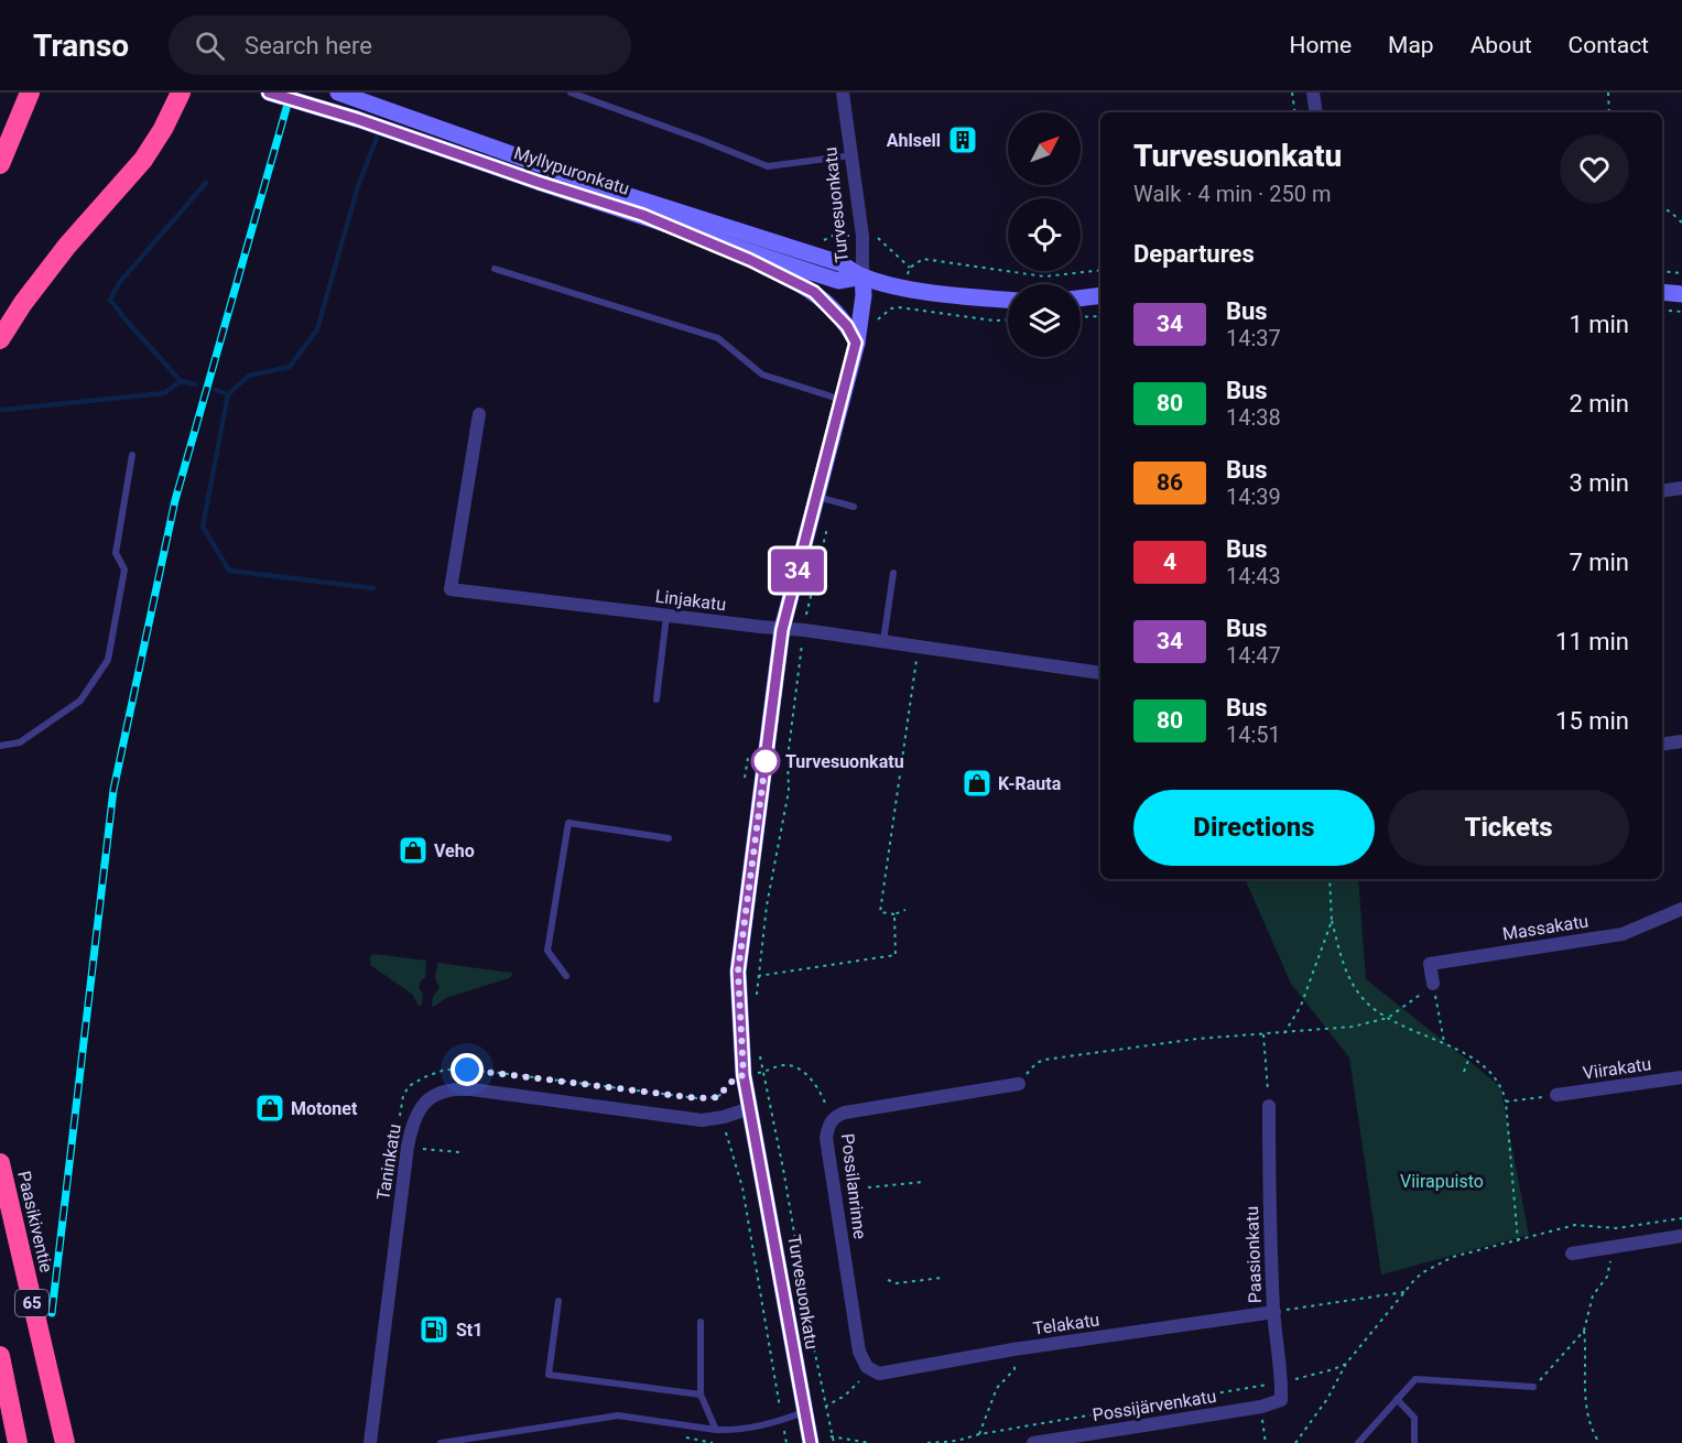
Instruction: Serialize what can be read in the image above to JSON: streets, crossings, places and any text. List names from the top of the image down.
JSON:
{
  "streets": {
    "highway": ["Paasikiventie", "65"],
    "main road": ["Myllypuronkatu", "Turvesuonkatu"],
    "street": [
      "Linjakatu",
      "Massakatu",
      "Viirakatu",
      "Taninkatu",
      "Possilanrinne",
      "Paasionkatu",
      "Telakatu",
      "Possijärvenkatu"
    ]
  },
  "crossings": [
    ["Myllypuronkatu", "Turvesuonkatu"],
    ["Turvesuonkatu", "Linjakatu"],
    ["Turvesuonkatu", "Taninkatu"],
    ["Possilanrinne", "Telakatu"],
    ["Paasionkatu", "Telakatu"],
    ["Paasionkatu", "Possijärvenkatu"]
  ],
  "parks": ["Viirapuisto"],
  "places": {
    "building": ["Ahlsell"],
    "other": ["Turvesuonkatu"],
    "shop": ["K-Rauta", "Veho", "Motonet"],
    "fuel station": ["St1"]
  },
  "lines": ["bus line 34"],
  "north": "top right",
  "page": {
    "header": "Transo",
    "search": "Search here",
    "nav": [
      "Home",
      "Map",
      "About",
      "Contact"
    ],
    "on_map": "34",
    "heading": [
      ["Turvesuonkatu", "Walk · 4 min · 250 m"],
      "Departures"
    ],
    "list": [
      {
        "mark": "34",
        "name": "Bus",
        "note": "14:37",
        "value": "1 min"
      },
      {
        "mark": "80",
        "name": "Bus",
        "note": "14:38",
        "value": "2 min"
      },
      {
        "mark": "86",
        "name": "Bus",
        "note": "14:39",
        "value": "3 min"
      },
      {
        "mark": "4",
        "name": "Bus",
        "note": "14:43",
        "value": "7 min"
      },
      {
        "mark": "34",
        "name": "Bus",
        "note": "14:47",
        "value": "11 min"
      },
      {
        "mark": "80",
        "name": "Bus",
        "note": "14:51",
        "value": "15 min"
      }
    ],
    "buttons": ["Directions", "Tickets"]
  }
}
